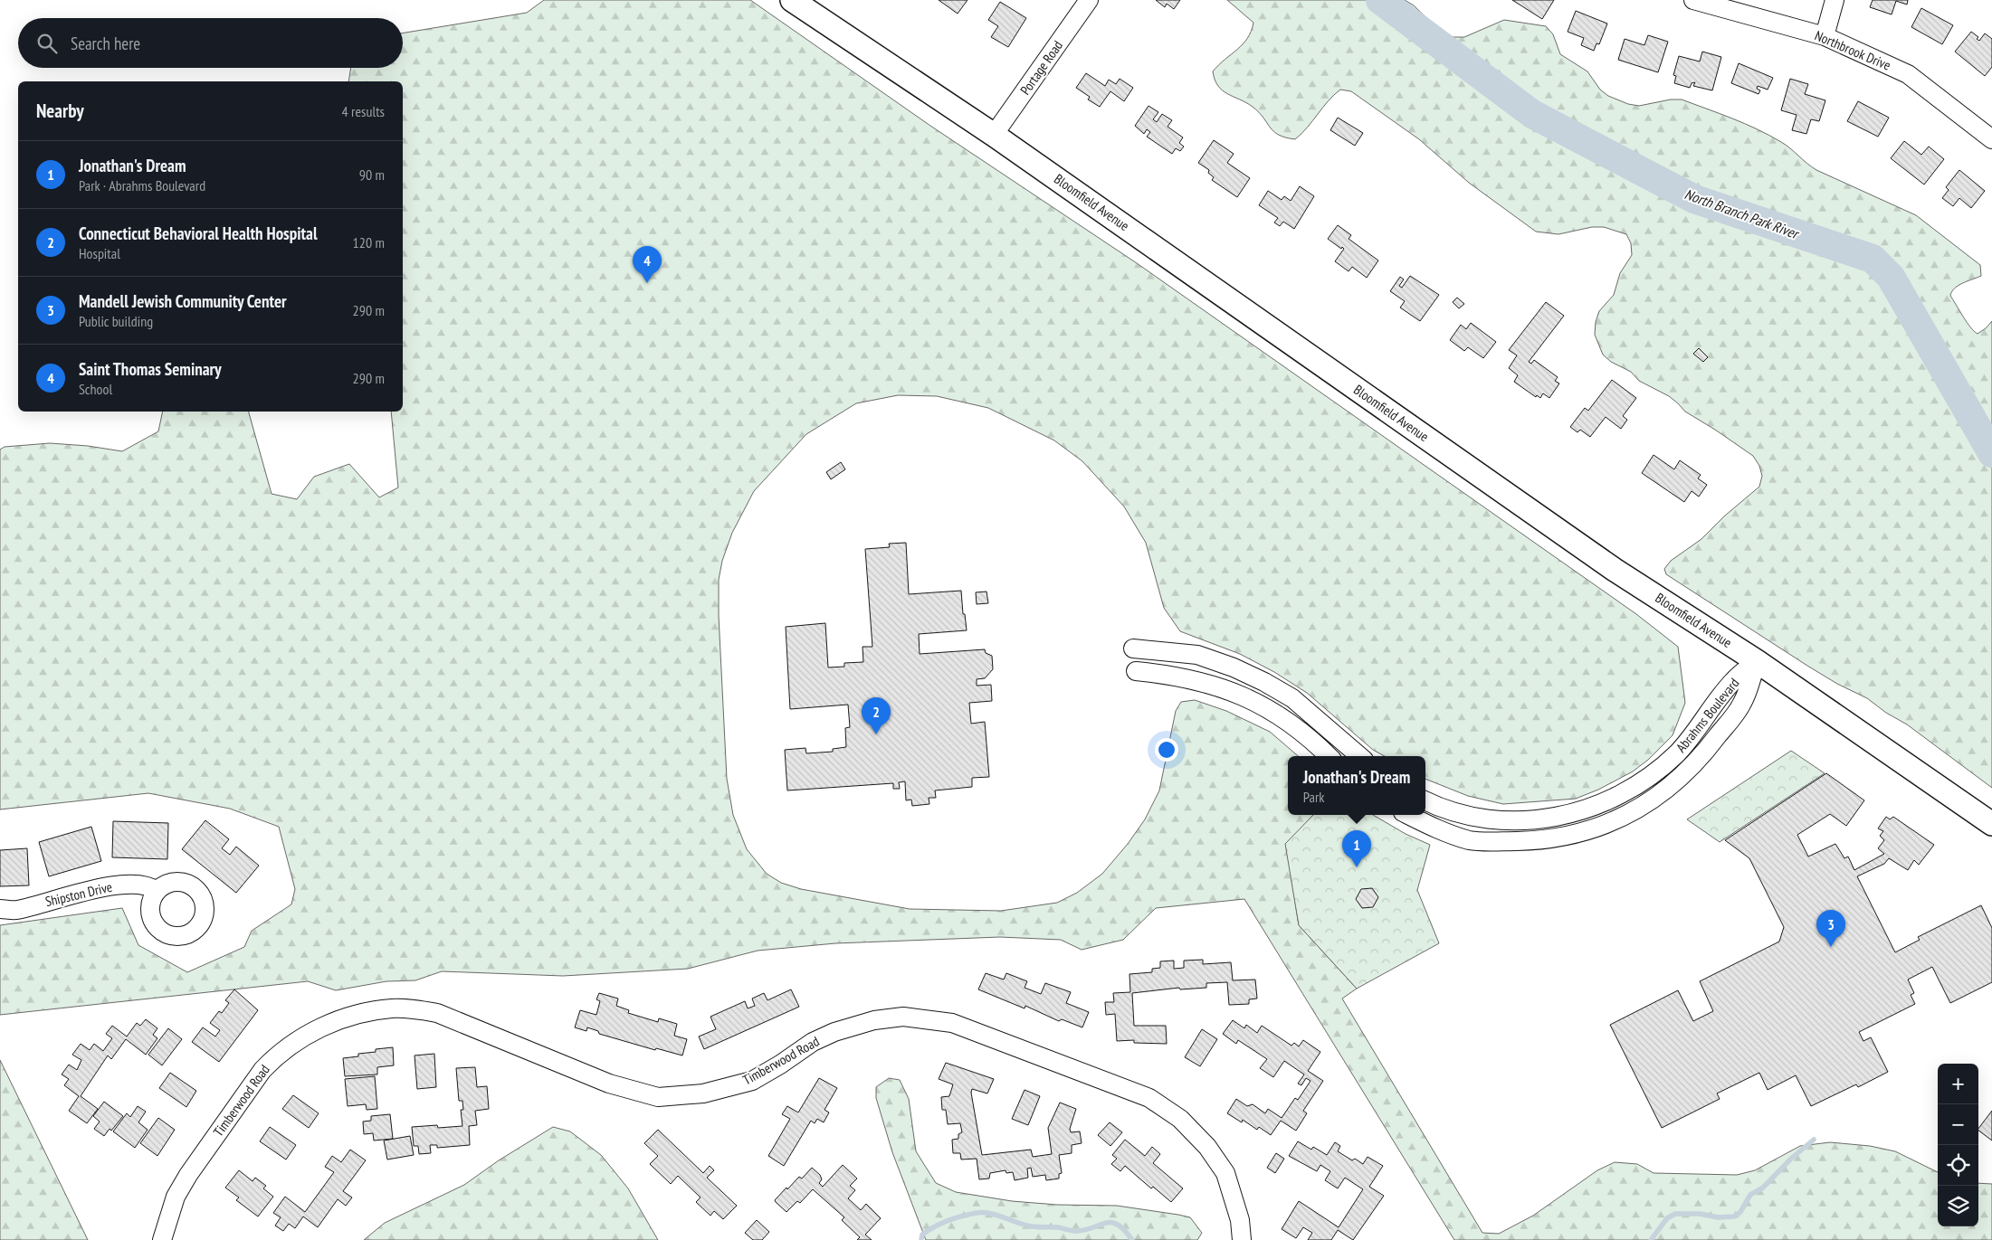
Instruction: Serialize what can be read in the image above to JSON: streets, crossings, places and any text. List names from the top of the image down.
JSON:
{
  "streets": {
    "main road": ["Bloomfield Avenue"],
    "street": [
      "Northbrook Drive",
      "Portage Road",
      "Abrahms Boulevard",
      "Shipston Drive",
      "Timberwood Road"
    ]
  },
  "crossings": [
    ["Portage Road", "Bloomfield Avenue"],
    ["Bloomfield Avenue", "Abrahms Boulevard"]
  ],
  "water": ["North Branch Park River"],
  "page": {
    "search": "Search here",
    "heading": ["Nearby", "4 results"],
    "list": [
      {
        "mark": "1",
        "name": "Jonathan's Dream",
        "note": "Park · Abrahms Boulevard",
        "value": "90 m"
      },
      {
        "mark": "2",
        "name": "Connecticut Behavioral Health Hospital",
        "note": "Hospital",
        "value": "120 m"
      },
      {
        "mark": "3",
        "name": "Mandell Jewish Community Center",
        "note": "Public building",
        "value": "290 m"
      },
      {
        "mark": "4",
        "name": "Saint Thomas Seminary",
        "note": "School",
        "value": "290 m"
      }
    ],
    "pins": [
      "4",
      "2",
      "1",
      "3"
    ],
    "popup": ["Jonathan's Dream", "Park"],
    "map_buttons": ["+", "−"]
  }
}
